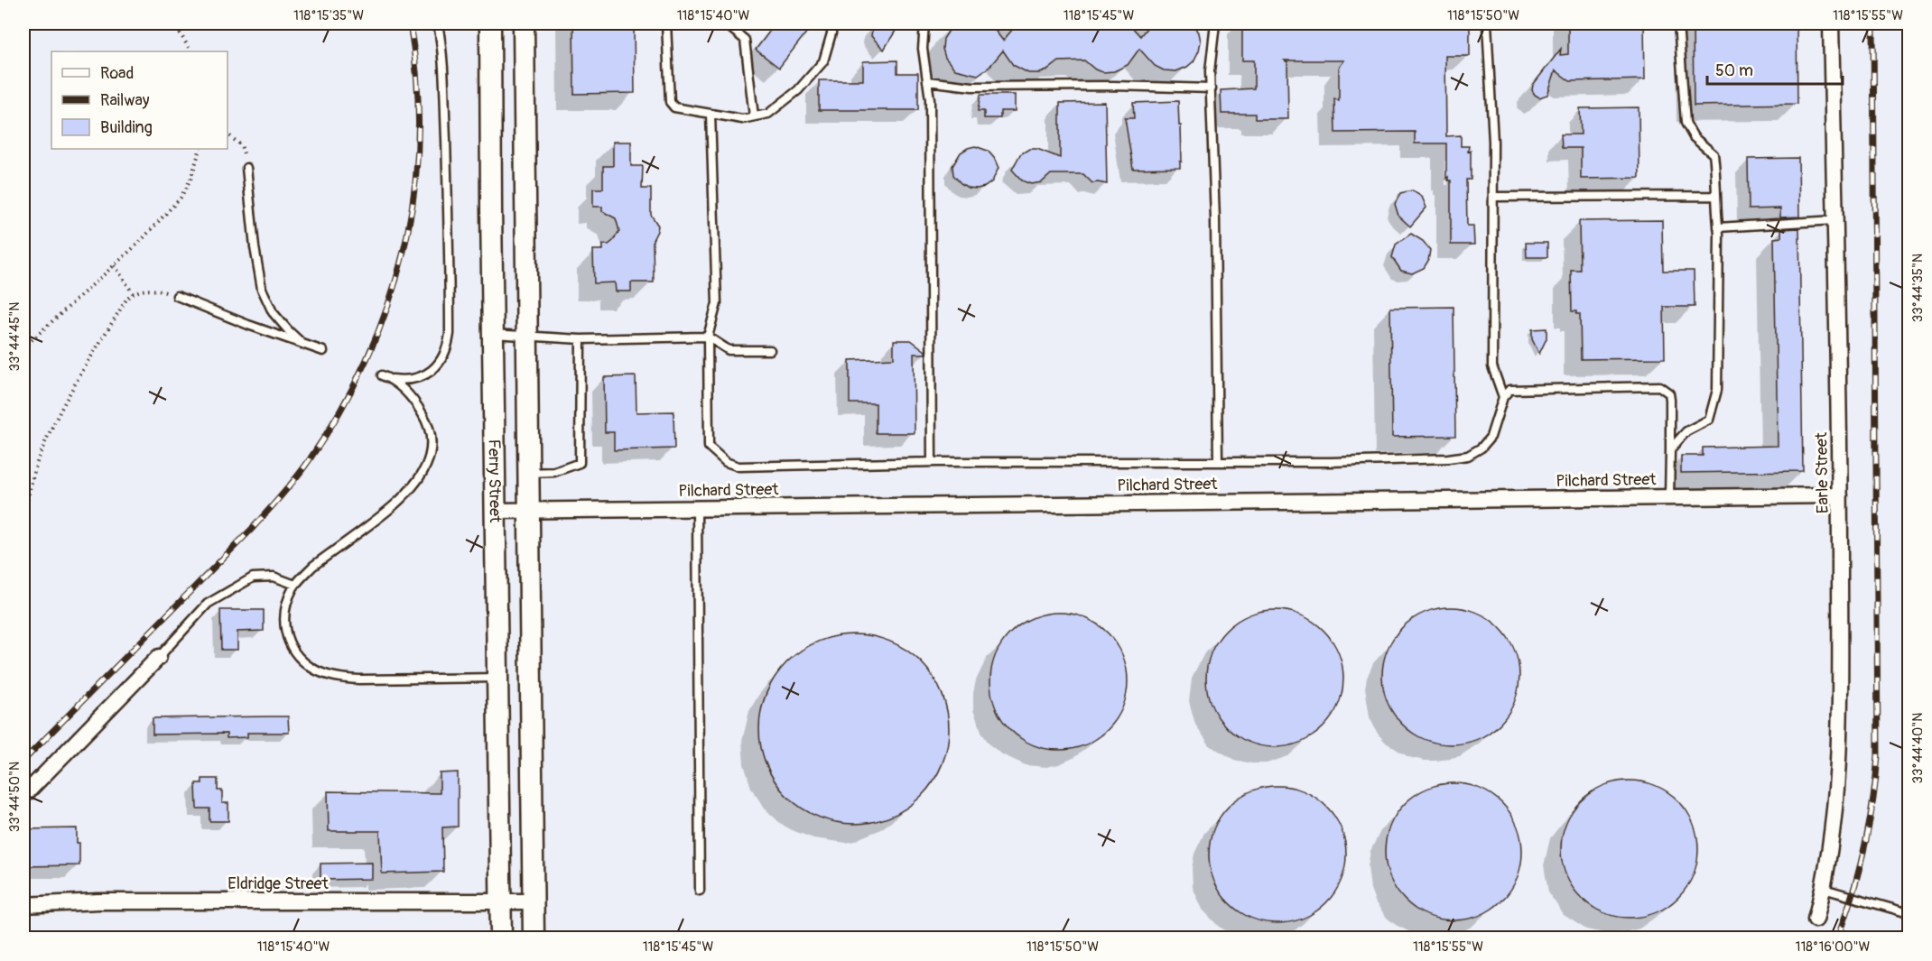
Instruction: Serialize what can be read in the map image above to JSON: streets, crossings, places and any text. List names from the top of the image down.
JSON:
{
  "streets": {
    "main road": ["Ferry Street"],
    "street": ["Earle Street", "Pilchard Street", "Eldridge Street"]
  },
  "crossings": [
    ["Earle Street", "Pilchard Street"],
    ["Pilchard Street", "Ferry Street"],
    ["Ferry Street", "Eldridge Street"]
  ],
  "legend": ["Road", "Railway", "Building"],
  "scale_bar": "50 m",
  "coordinates": [
    "118°15'35\"W",
    "118°15'40\"W",
    "118°15'45\"W",
    "118°15'50\"W",
    "118°15'55\"W",
    "33°44'35\"N",
    "33°44'45\"N",
    "33°44'40\"N",
    "33°44'50\"N",
    "118°16'00\"W"
  ]
}
